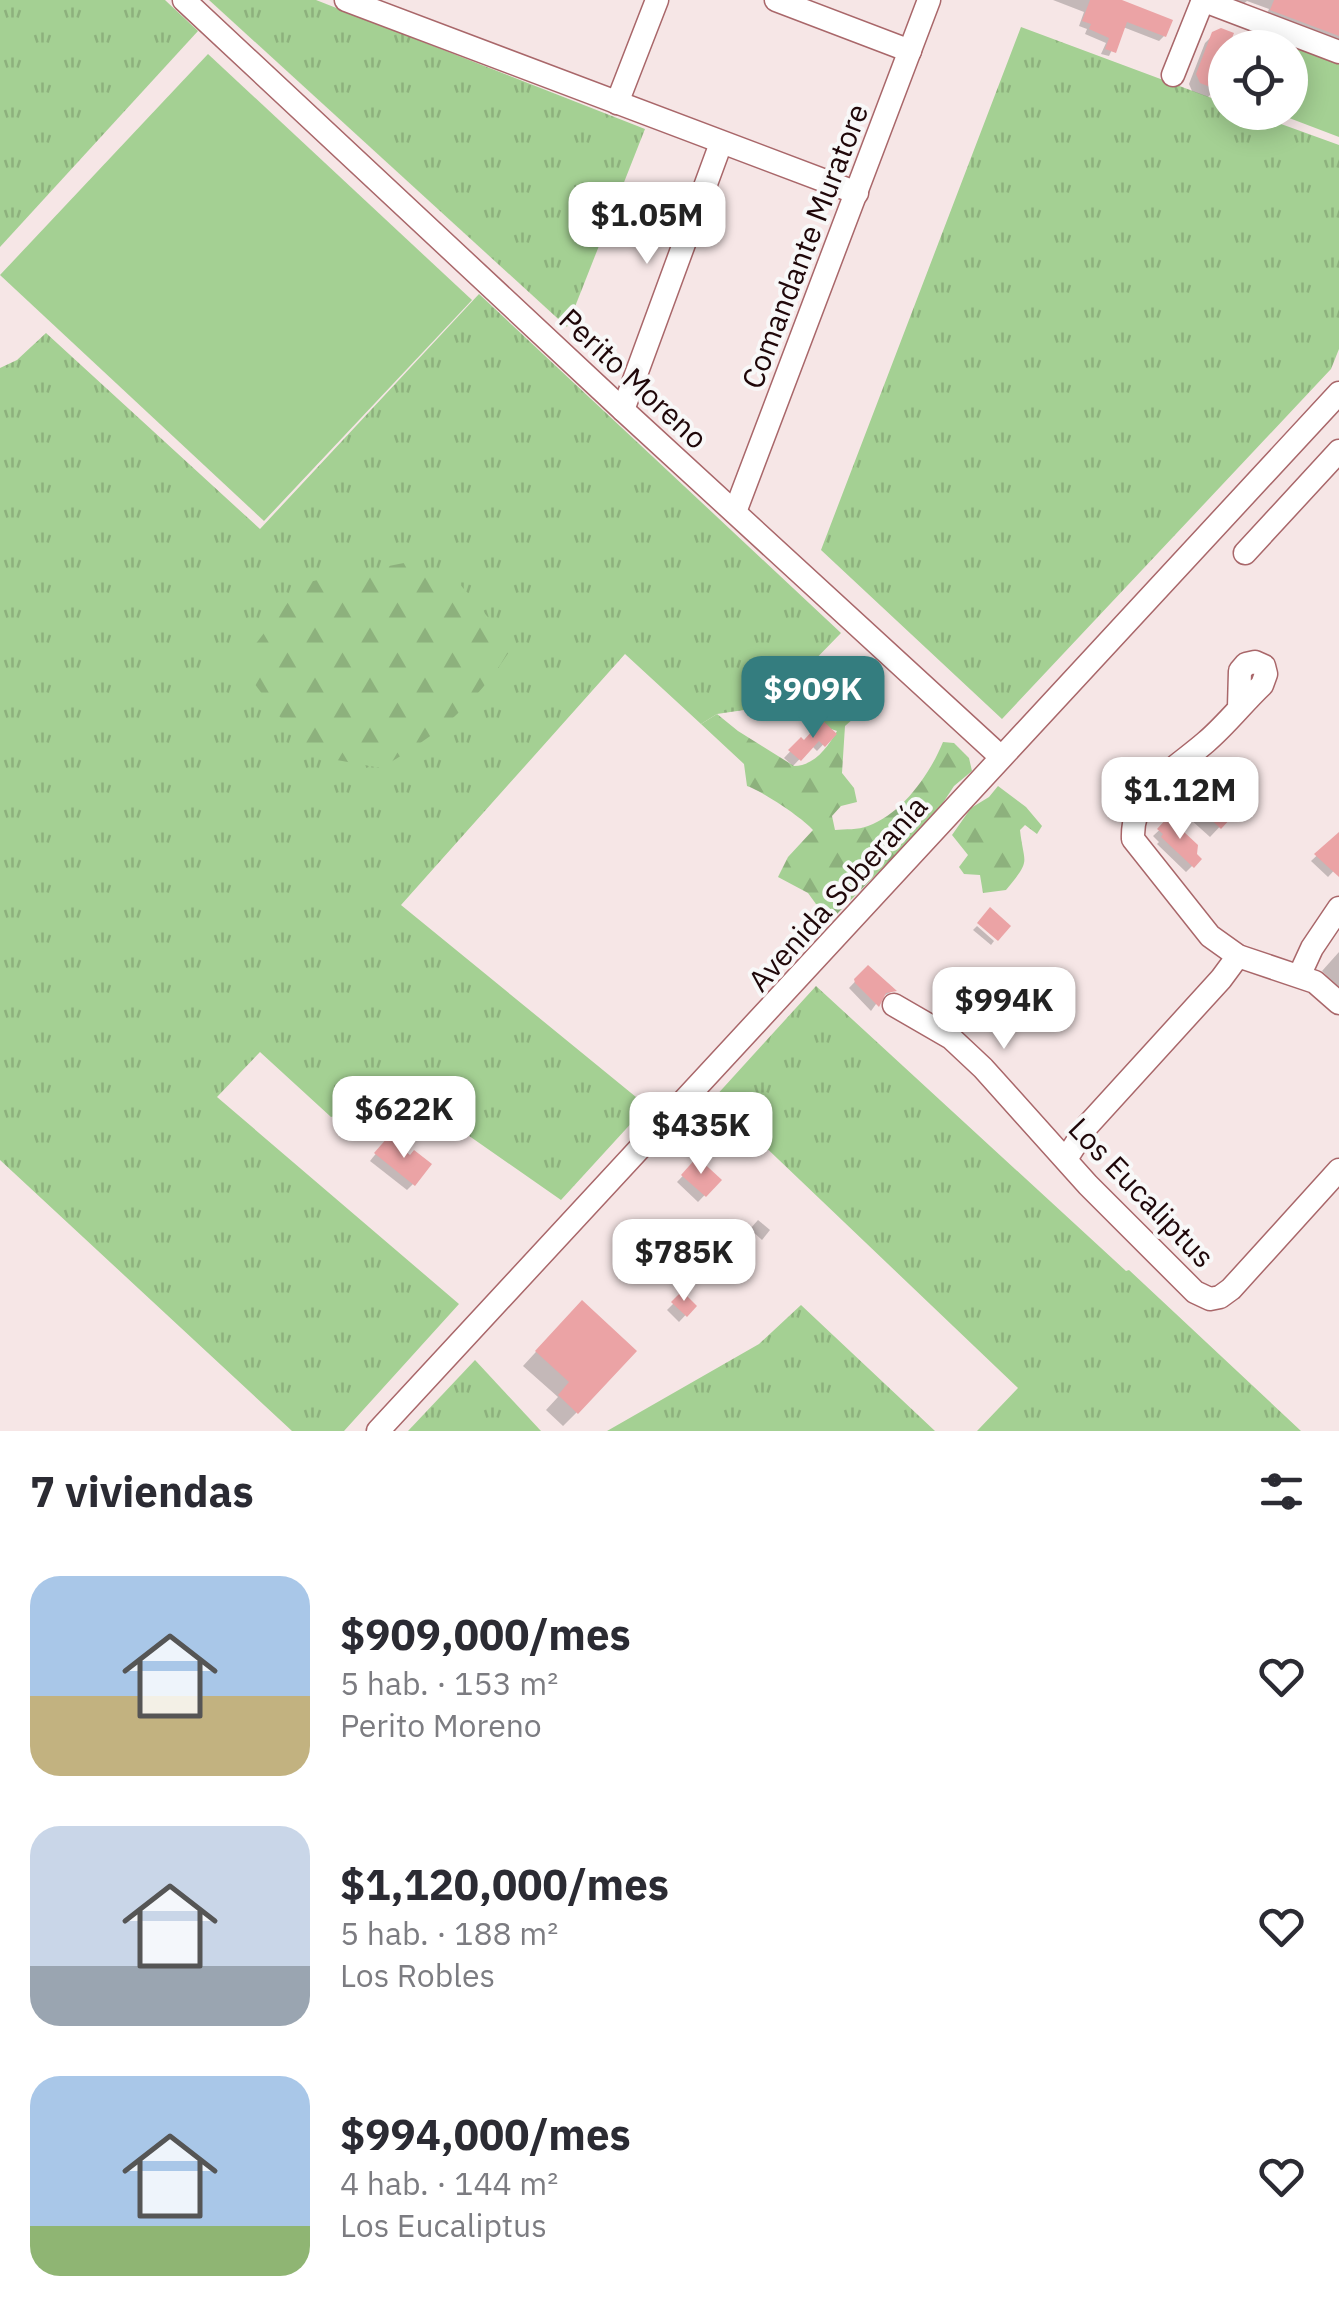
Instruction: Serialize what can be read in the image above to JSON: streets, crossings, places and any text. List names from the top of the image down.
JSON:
{
  "streets": {
    "street": [
      "Comandante Muratore",
      "Perito Moreno",
      "Avenida Soberanía",
      "Los Eucaliptus"
    ]
  },
  "crossings": [
    ["Comandante Muratore", "Perito Moreno"],
    ["Perito Moreno", "Avenida Soberanía"]
  ],
  "page": {
    "price": [
      "$1.05M",
      "$909K",
      "$1.12M",
      "$994K",
      "$622K",
      "$435K",
      "$785K"
    ],
    "heading": "7 viviendas",
    "list": [
      {
        "name": "$909,000/mes",
        "note": "5 hab. · 153 m² · Perito Moreno"
      },
      {
        "name": "$1,120,000/mes",
        "note": "5 hab. · 188 m² · Los Robles"
      },
      {
        "name": "$994,000/mes",
        "note": "4 hab. · 144 m² · Los Eucaliptus"
      }
    ]
  }
}
